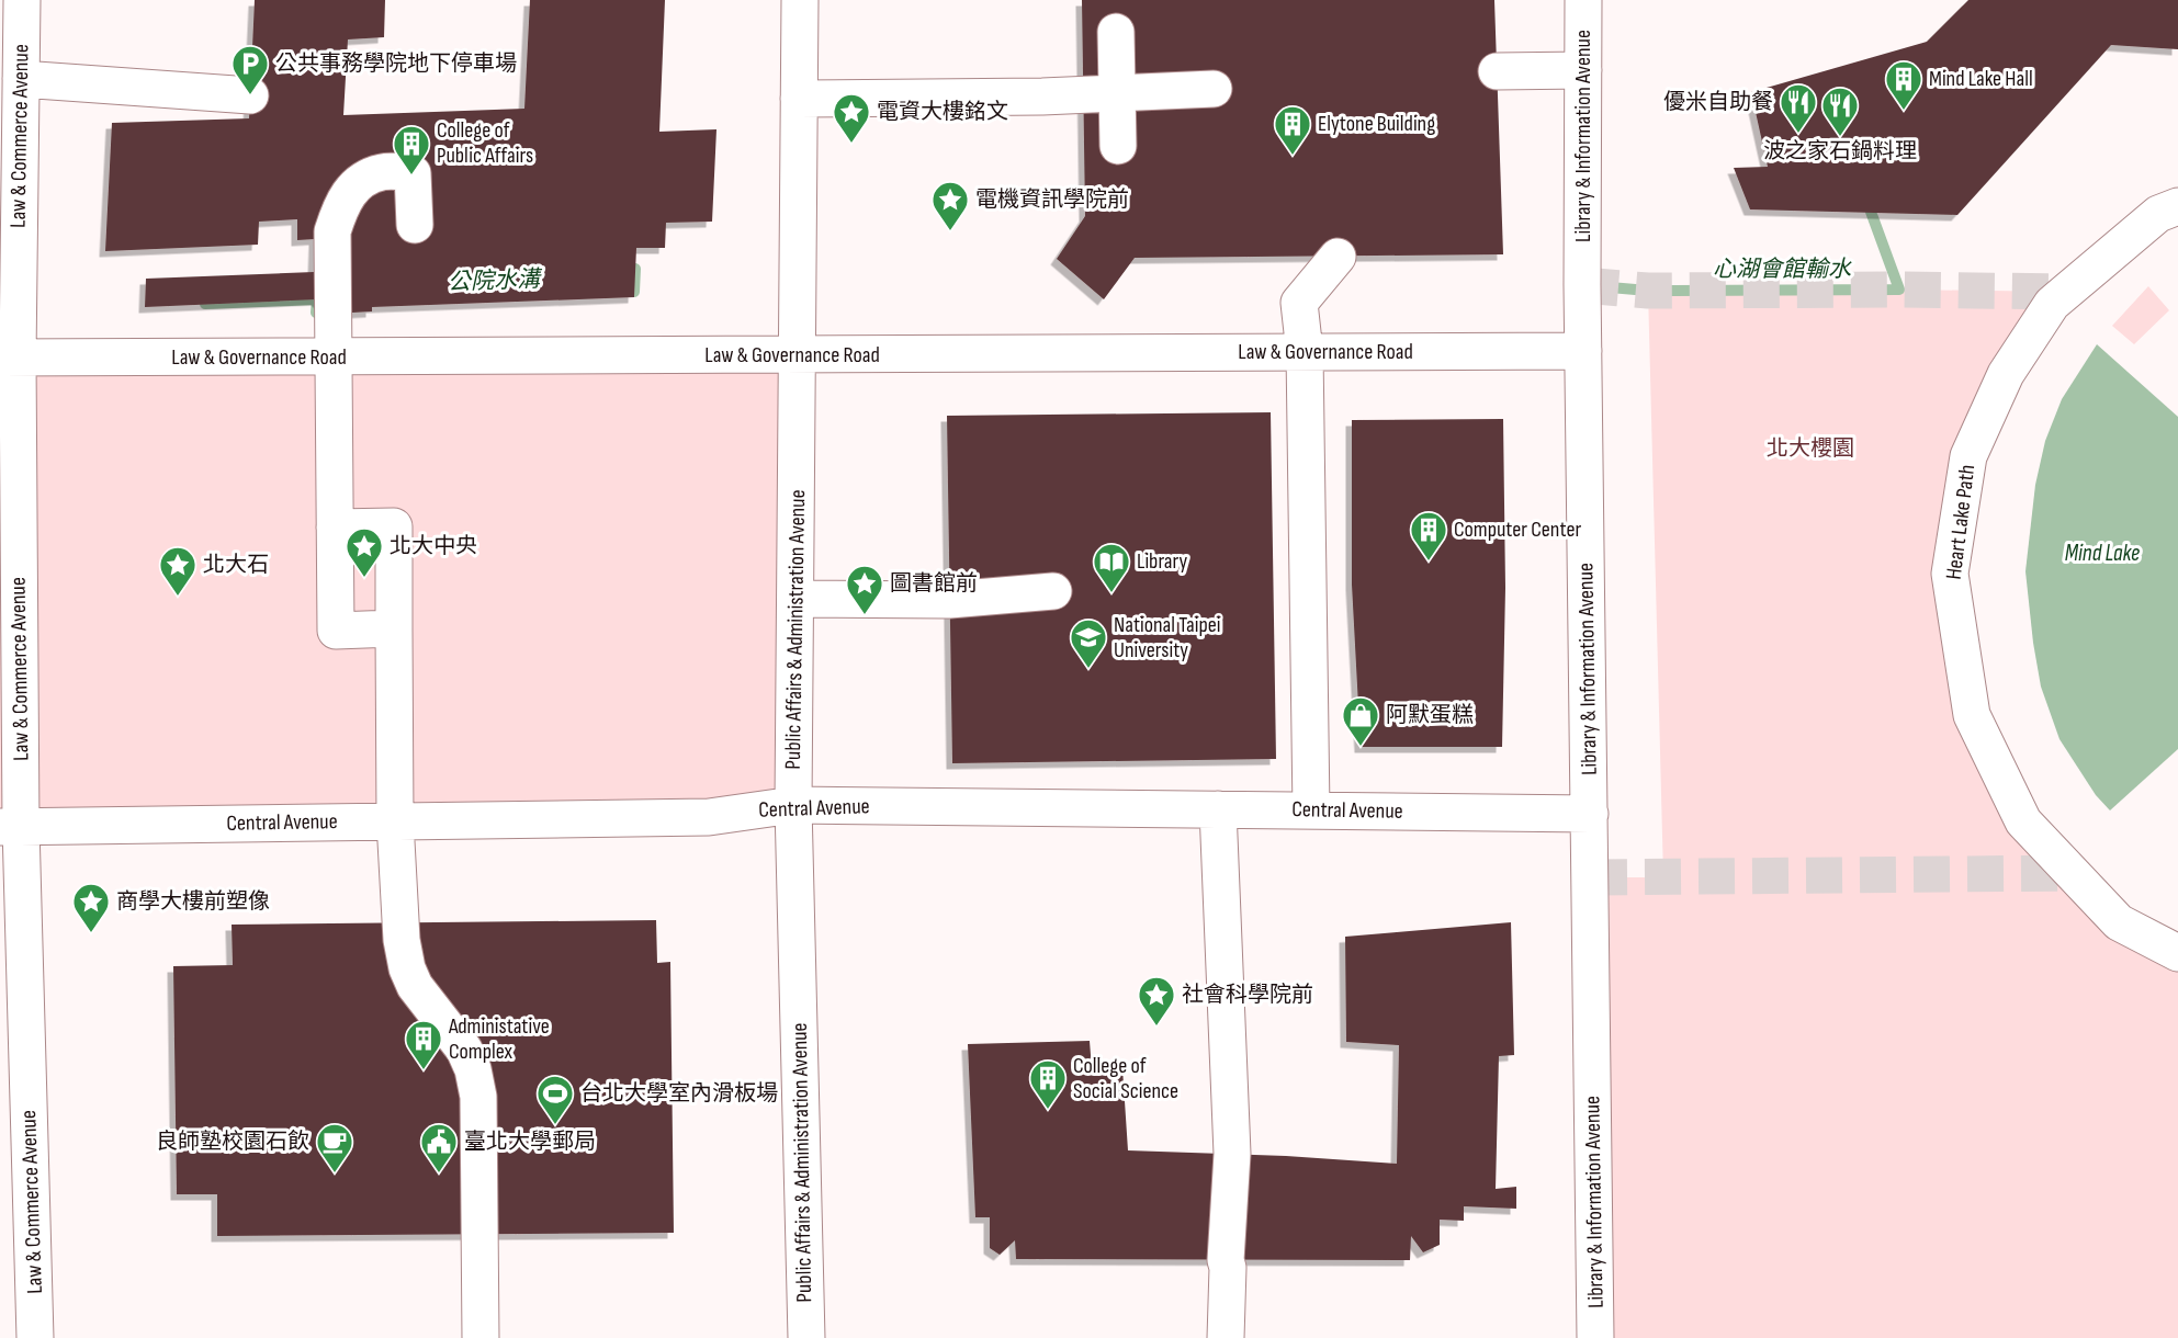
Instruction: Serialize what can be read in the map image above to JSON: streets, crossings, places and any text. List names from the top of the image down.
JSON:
{
  "streets": {
    "street": [
      "Law & Commerce Avenue",
      "Library & Information Avenue",
      "Law & Governance Road",
      "Heart Lake Path",
      "Public Affairs & Administration Avenue",
      "Central Avenue"
    ]
  },
  "crossings": [
    ["Law & Commerce Avenue", "Law & Governance Road"],
    ["Law & Commerce Avenue", "Central Avenue"],
    ["Library & Information Avenue", "Law & Governance Road"],
    ["Library & Information Avenue", "Central Avenue"],
    ["Law & Governance Road", "Public Affairs & Administration Avenue"],
    ["Public Affairs & Administration Avenue", "Central Avenue"]
  ],
  "water": ["心湖會館輸水", "公院水溝", "Mind Lake"],
  "parks": ["北大櫻園"],
  "places": {
    "parking": ["公共事務學院地下停車場"],
    "building": [
      "Mind Lake Hall",
      "Elytone Building",
      "College of Public Affairs",
      "Computer Center",
      "Administative Complex",
      "College of Social Science"
    ],
    "restaurant": ["優米自助餐", "波之家石鍋料理"],
    "place": [
      "電資大樓銘文",
      "電機資訊學院前",
      "北大中央",
      "北大石",
      "圖書館前",
      "商學大樓前塑像",
      "社會科學院前"
    ],
    "library": ["Library"],
    "school or university": ["National Taipei University"],
    "shop": ["阿默蛋糕"],
    "sports": ["台北大學室內滑板場"],
    "cafe": ["良師塾校園石飲"],
    "public building": ["臺北大學郵局"]
  }
}
